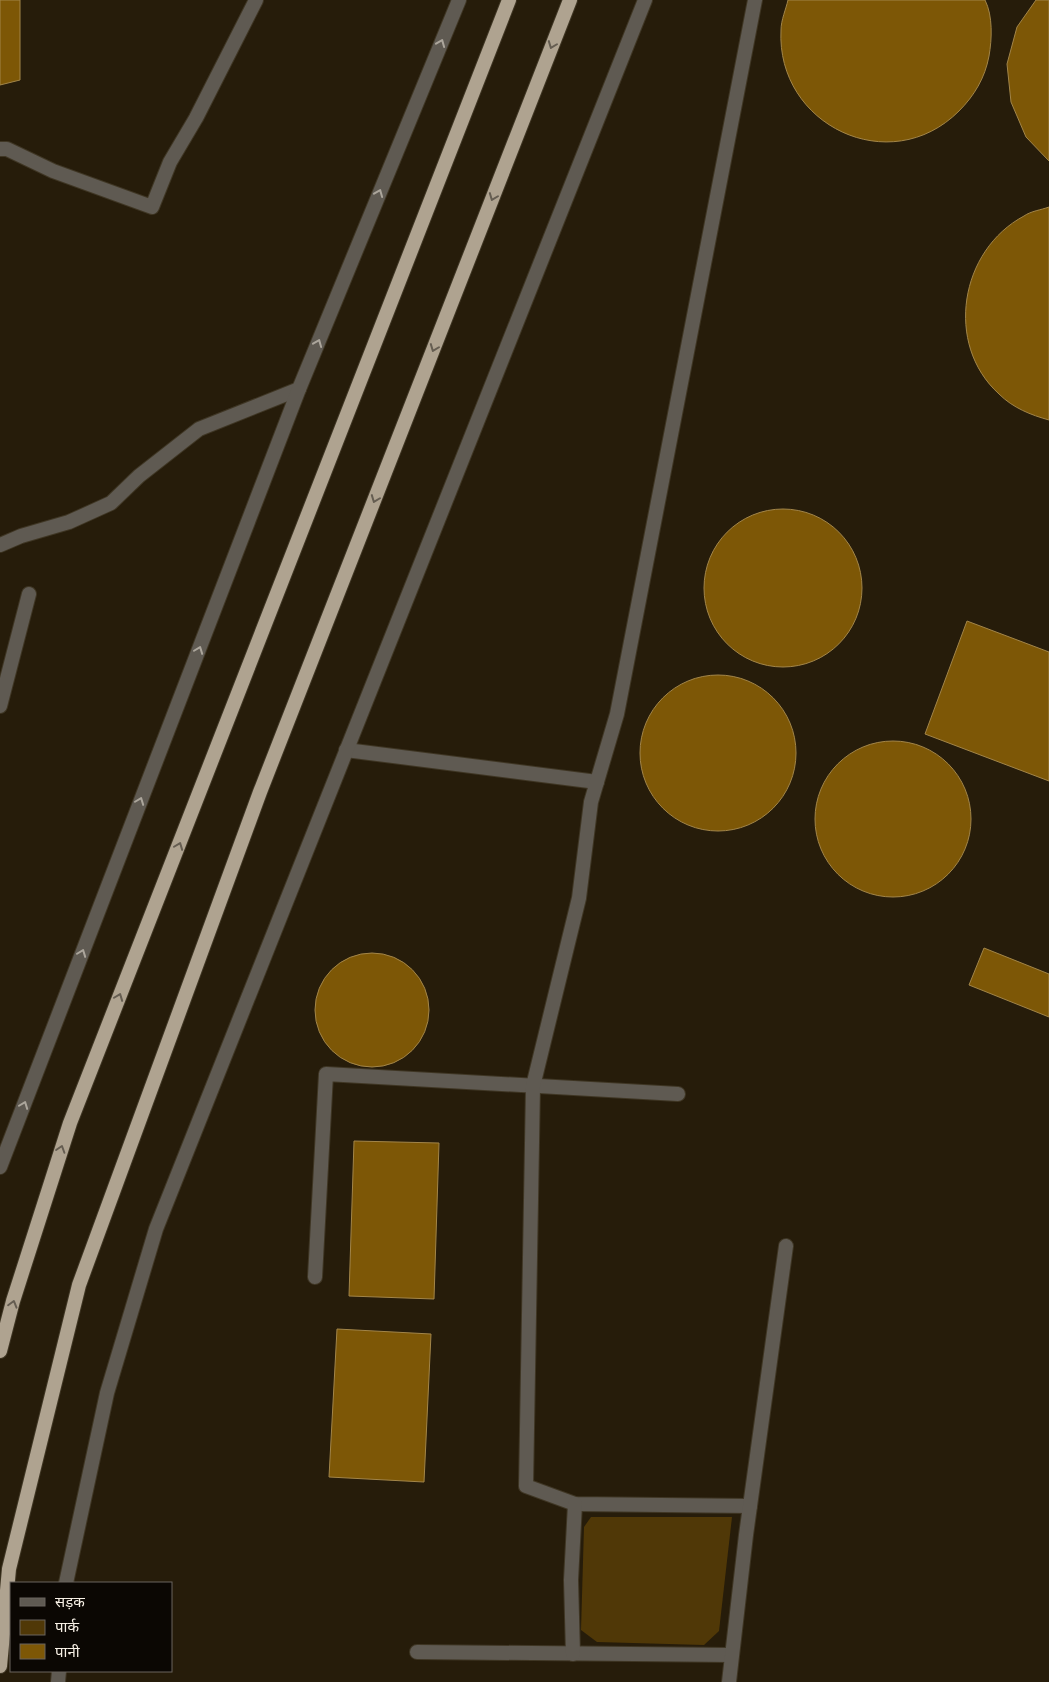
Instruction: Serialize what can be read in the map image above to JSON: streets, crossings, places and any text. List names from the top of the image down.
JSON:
{
  "legend": ["सड़क", "पार्क", "पानी"]
}
